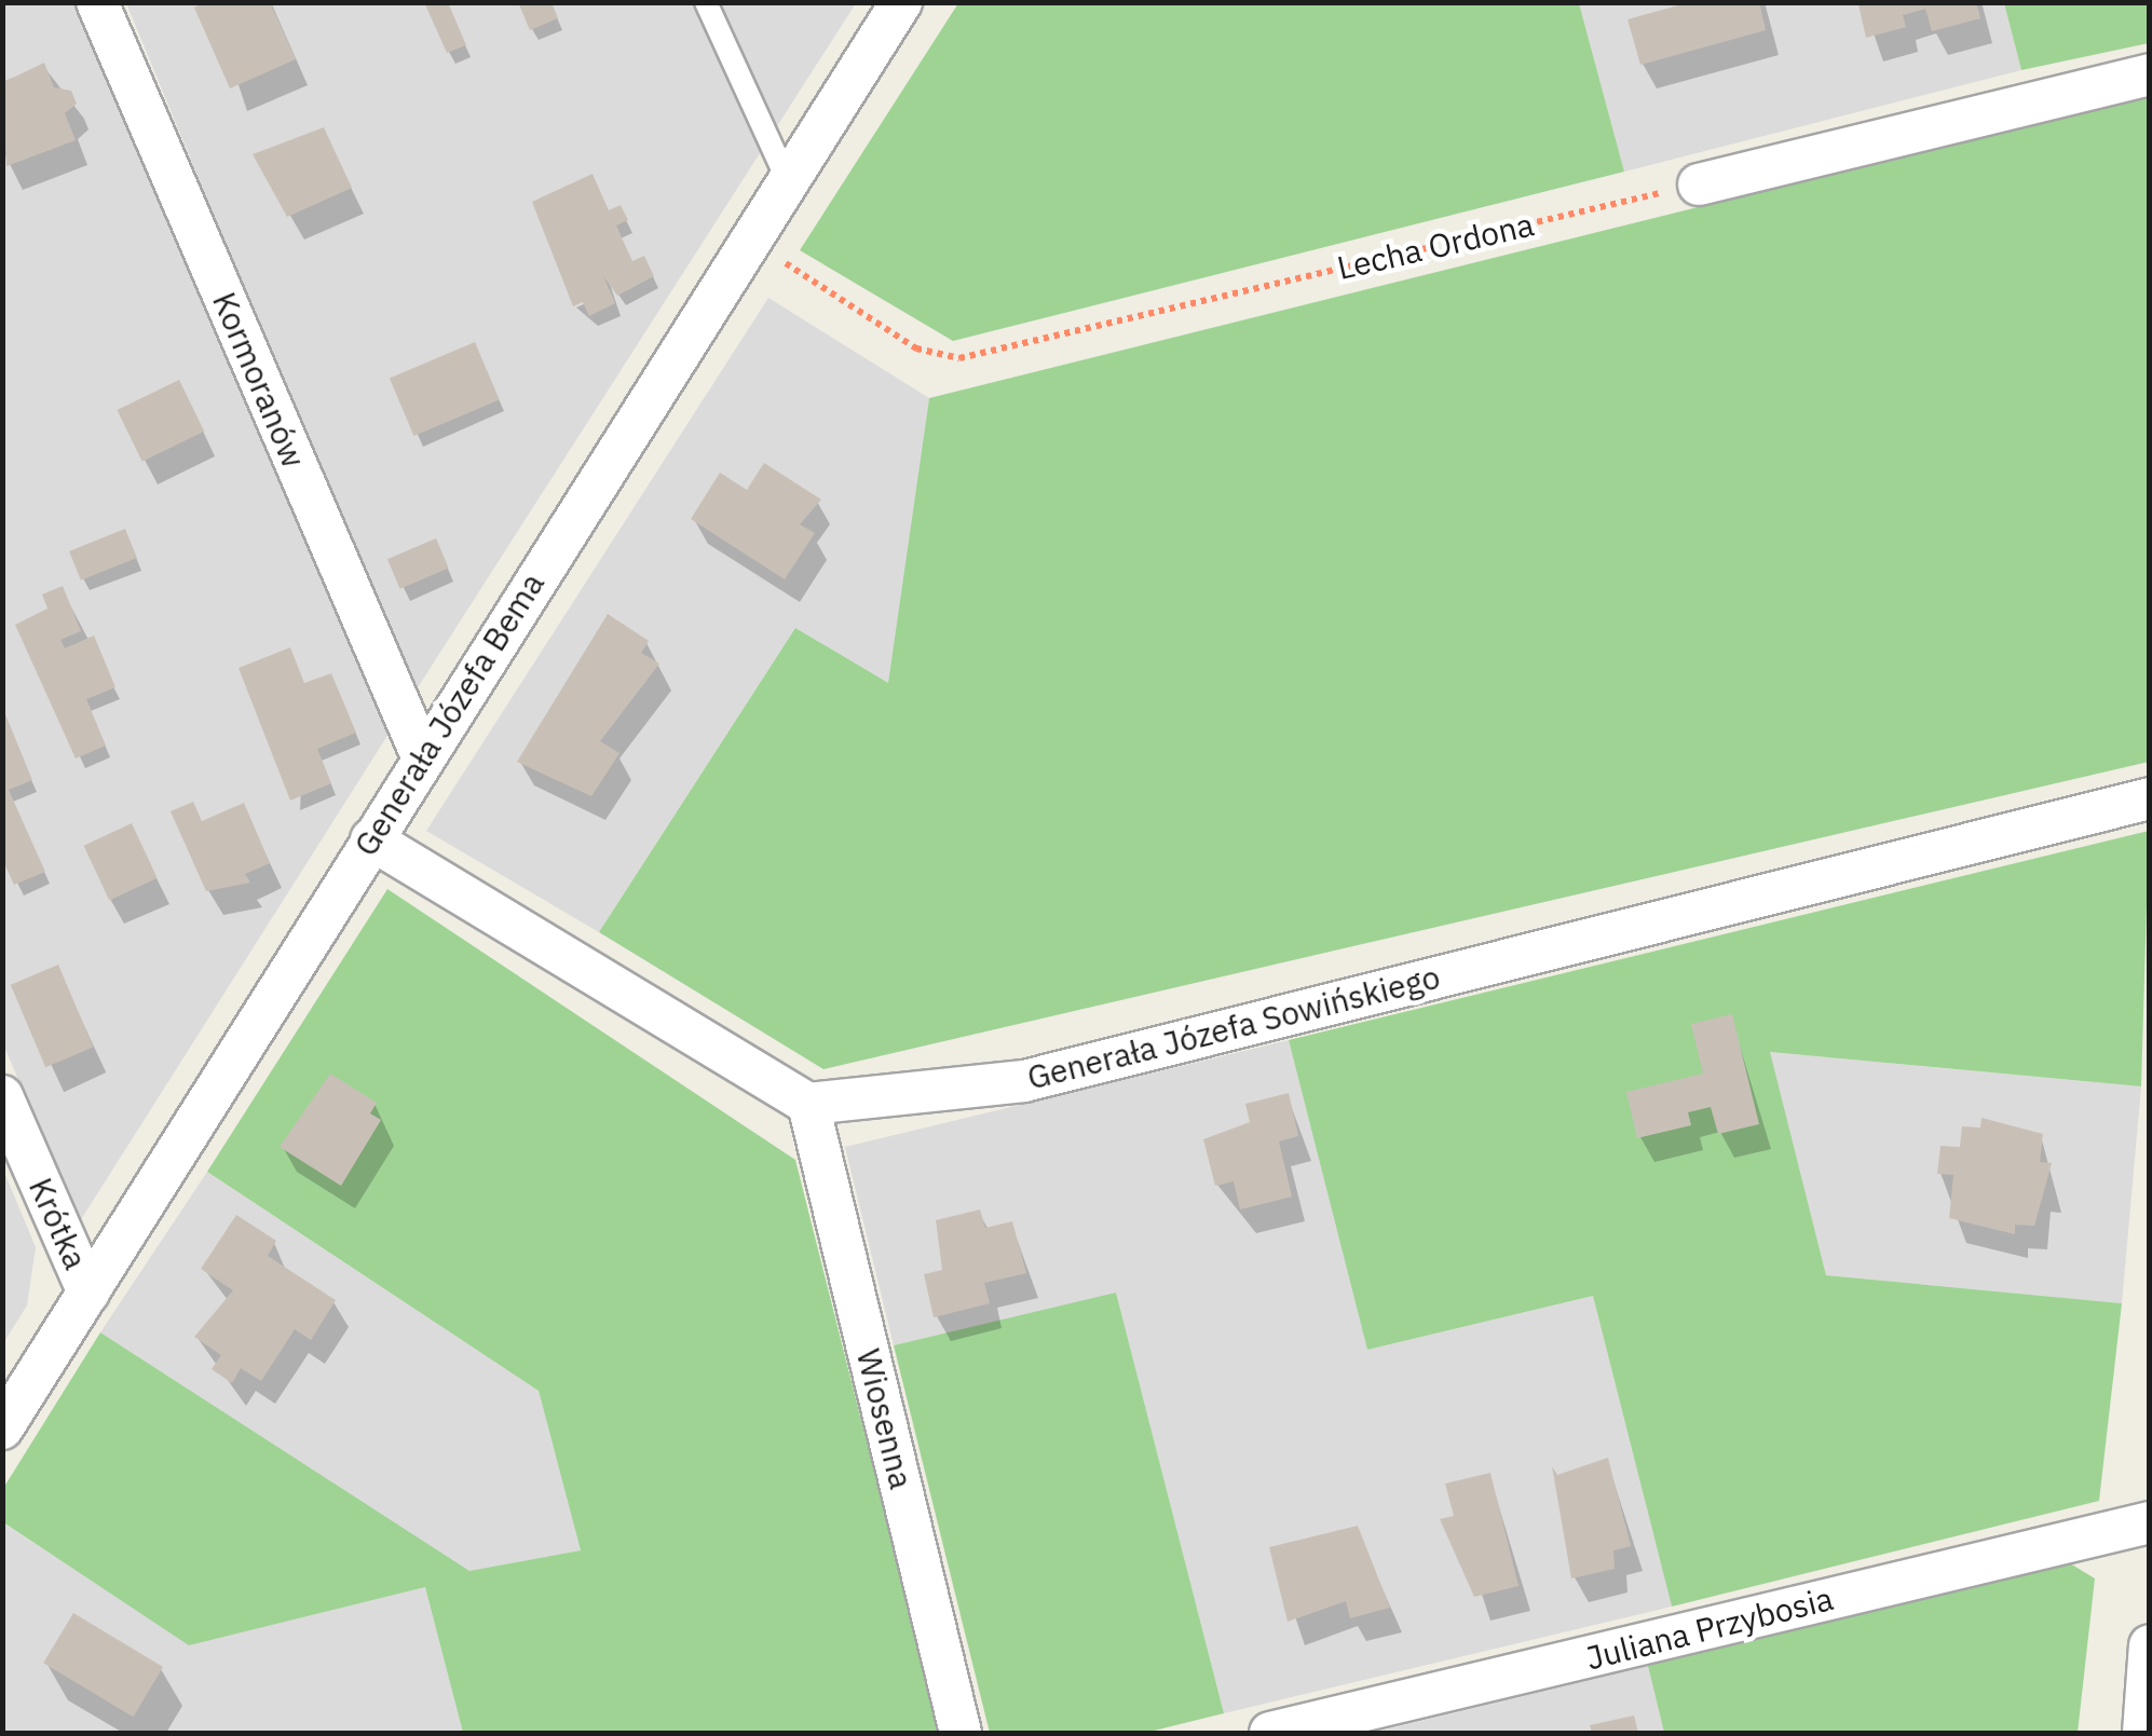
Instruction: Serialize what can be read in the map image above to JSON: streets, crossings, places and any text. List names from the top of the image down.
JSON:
{
  "streets": {
    "street": [
      "Kormoranów",
      "Generała Józefa Bema",
      "Generała Józefa Sowińskiego",
      "Krótka",
      "Wiosenna",
      "Juliana Przybosia"
    ],
    "path": ["Lecha Ordona"]
  },
  "crossings": [
    ["Lecha Ordona", "Generała Józefa Bema"],
    ["Kormoranów", "Generała Józefa Bema"],
    ["Generała Józefa Bema", "Krótka"],
    ["Generała Józefa Sowińskiego", "Wiosenna"]
  ]
}
